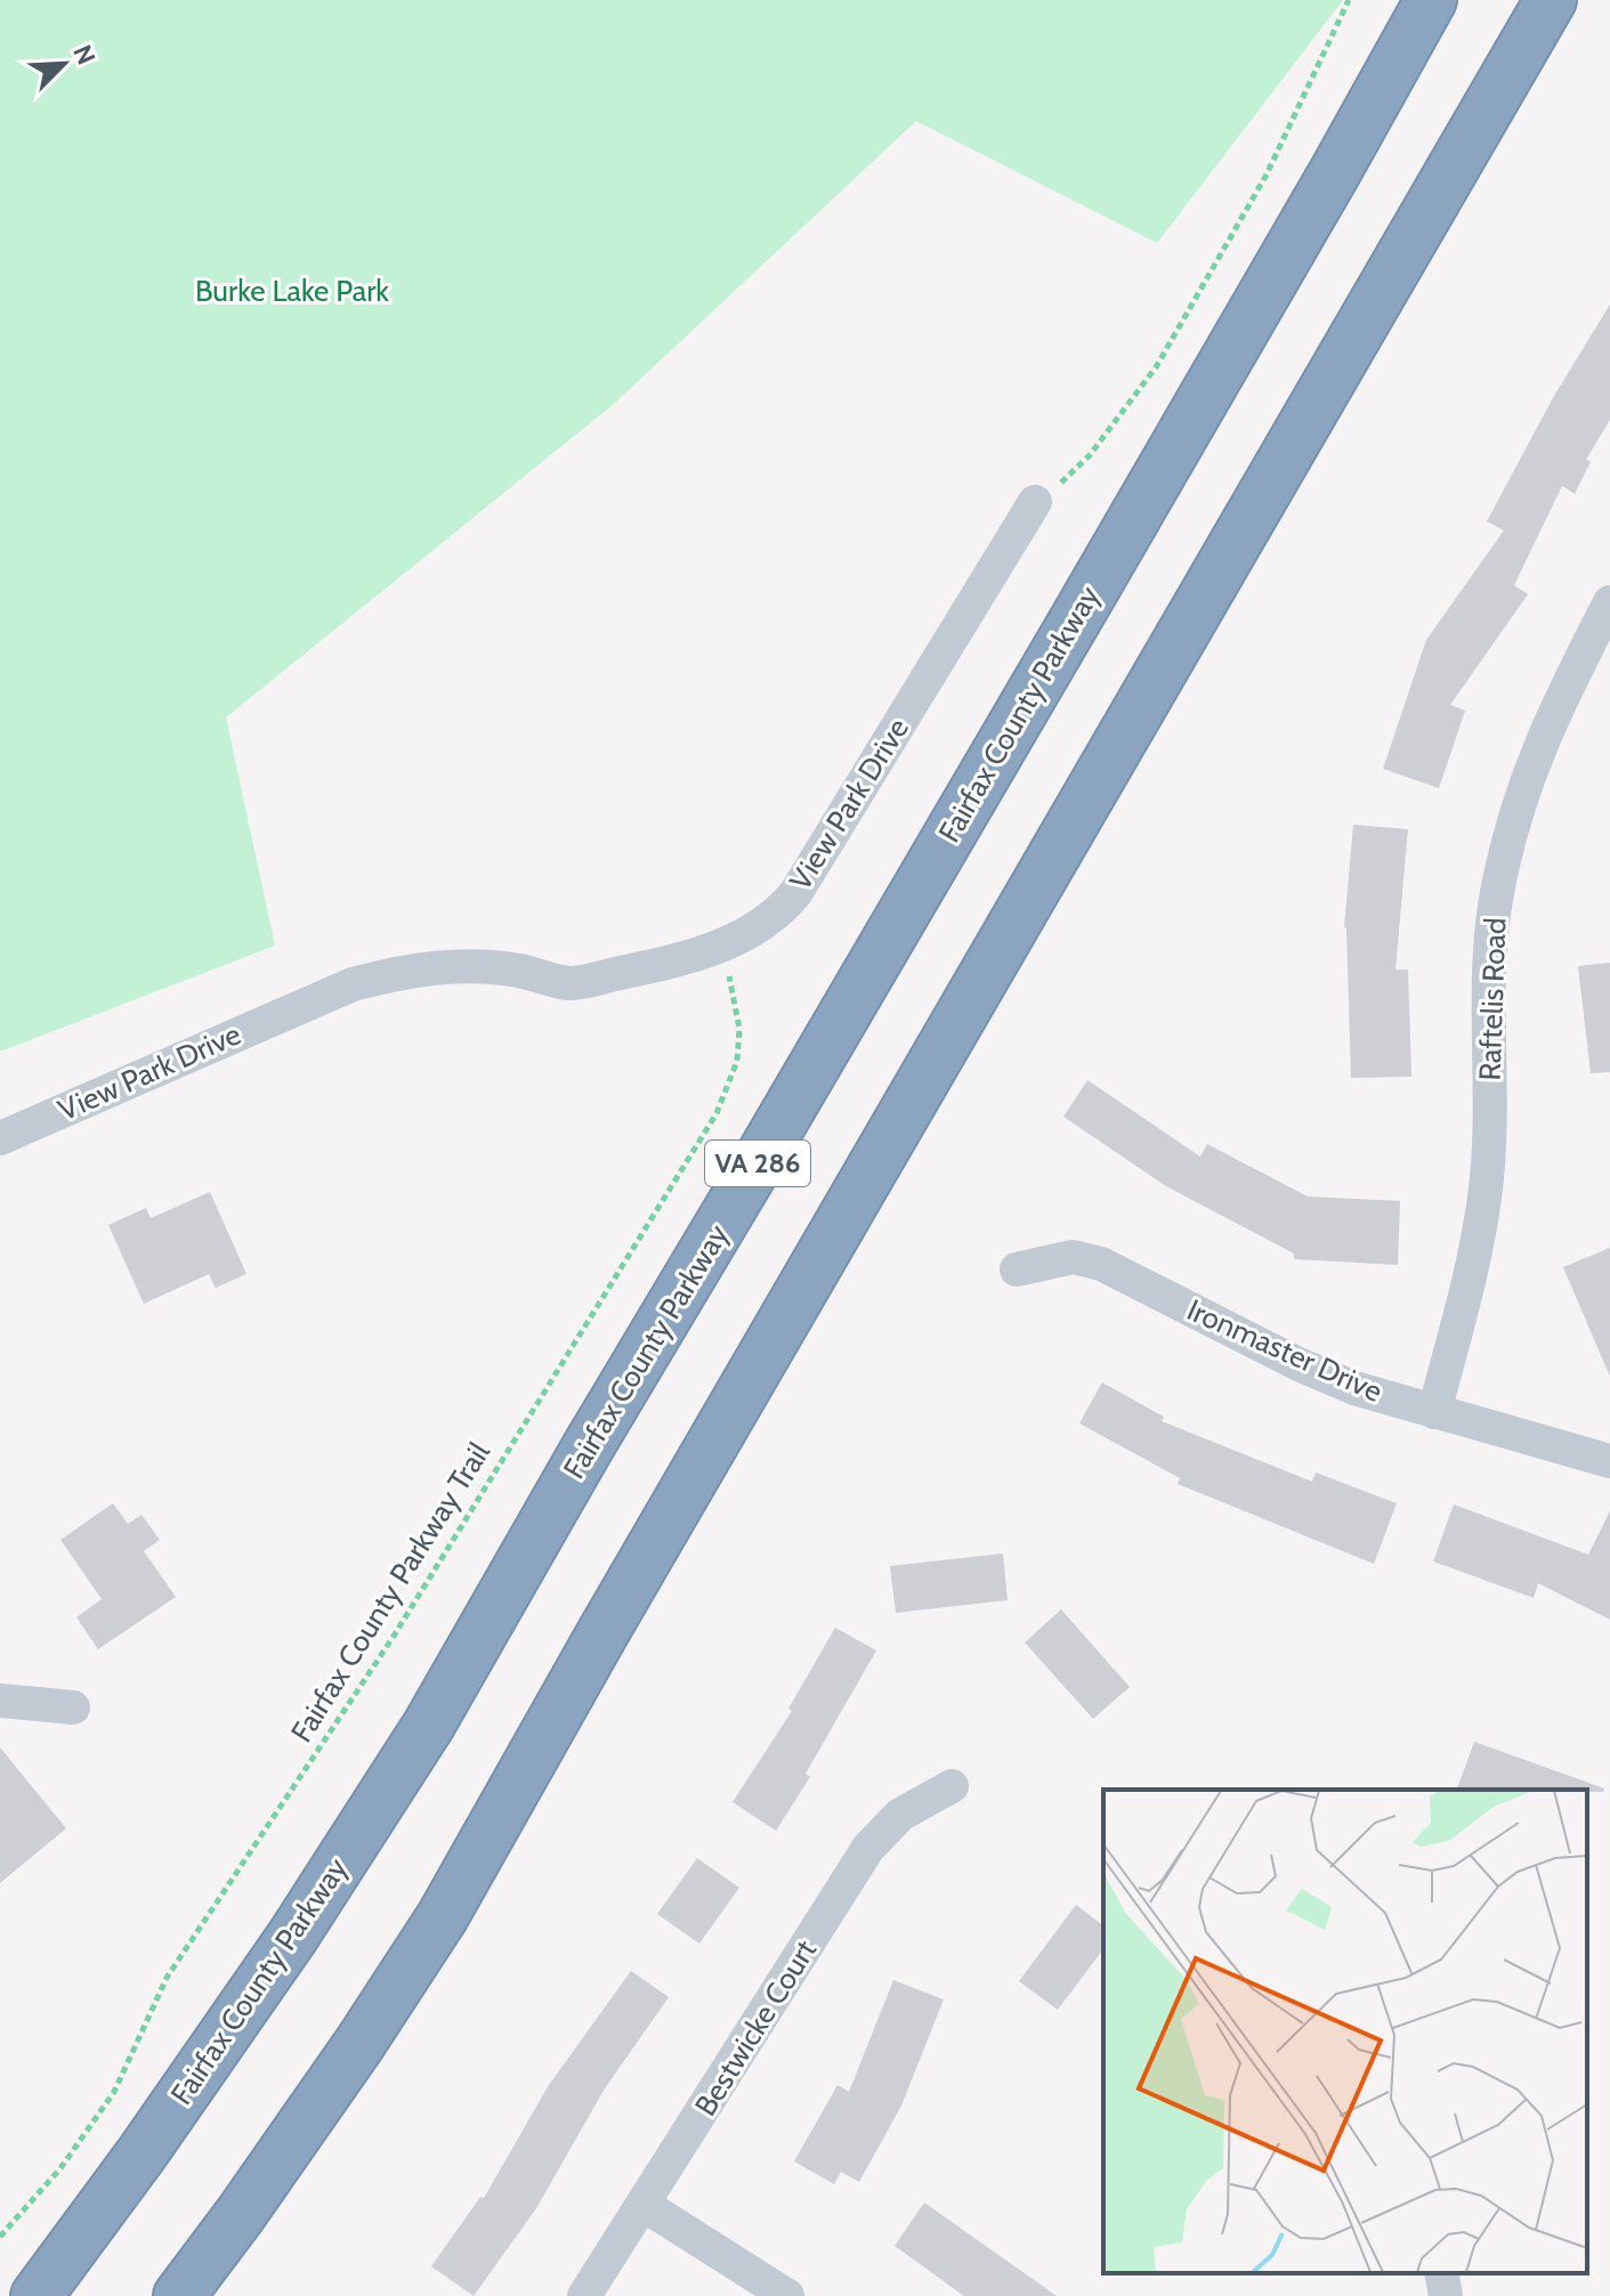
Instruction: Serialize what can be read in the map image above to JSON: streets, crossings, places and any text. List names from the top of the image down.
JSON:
{
  "streets": {
    "highway": ["Fairfax County Parkway", "VA 286"],
    "street": [
      "View Park Drive",
      "Raftelis Road",
      "Ironmaster Drive",
      "Bestwicke Court"
    ],
    "path": ["Fairfax County Parkway Trail"]
  },
  "crossings": [
    ["View Park Drive", "Fairfax County Parkway Trail"],
    ["Raftelis Road", "Ironmaster Drive"]
  ],
  "parks": ["Burke Lake Park"],
  "north": "top right"
}
